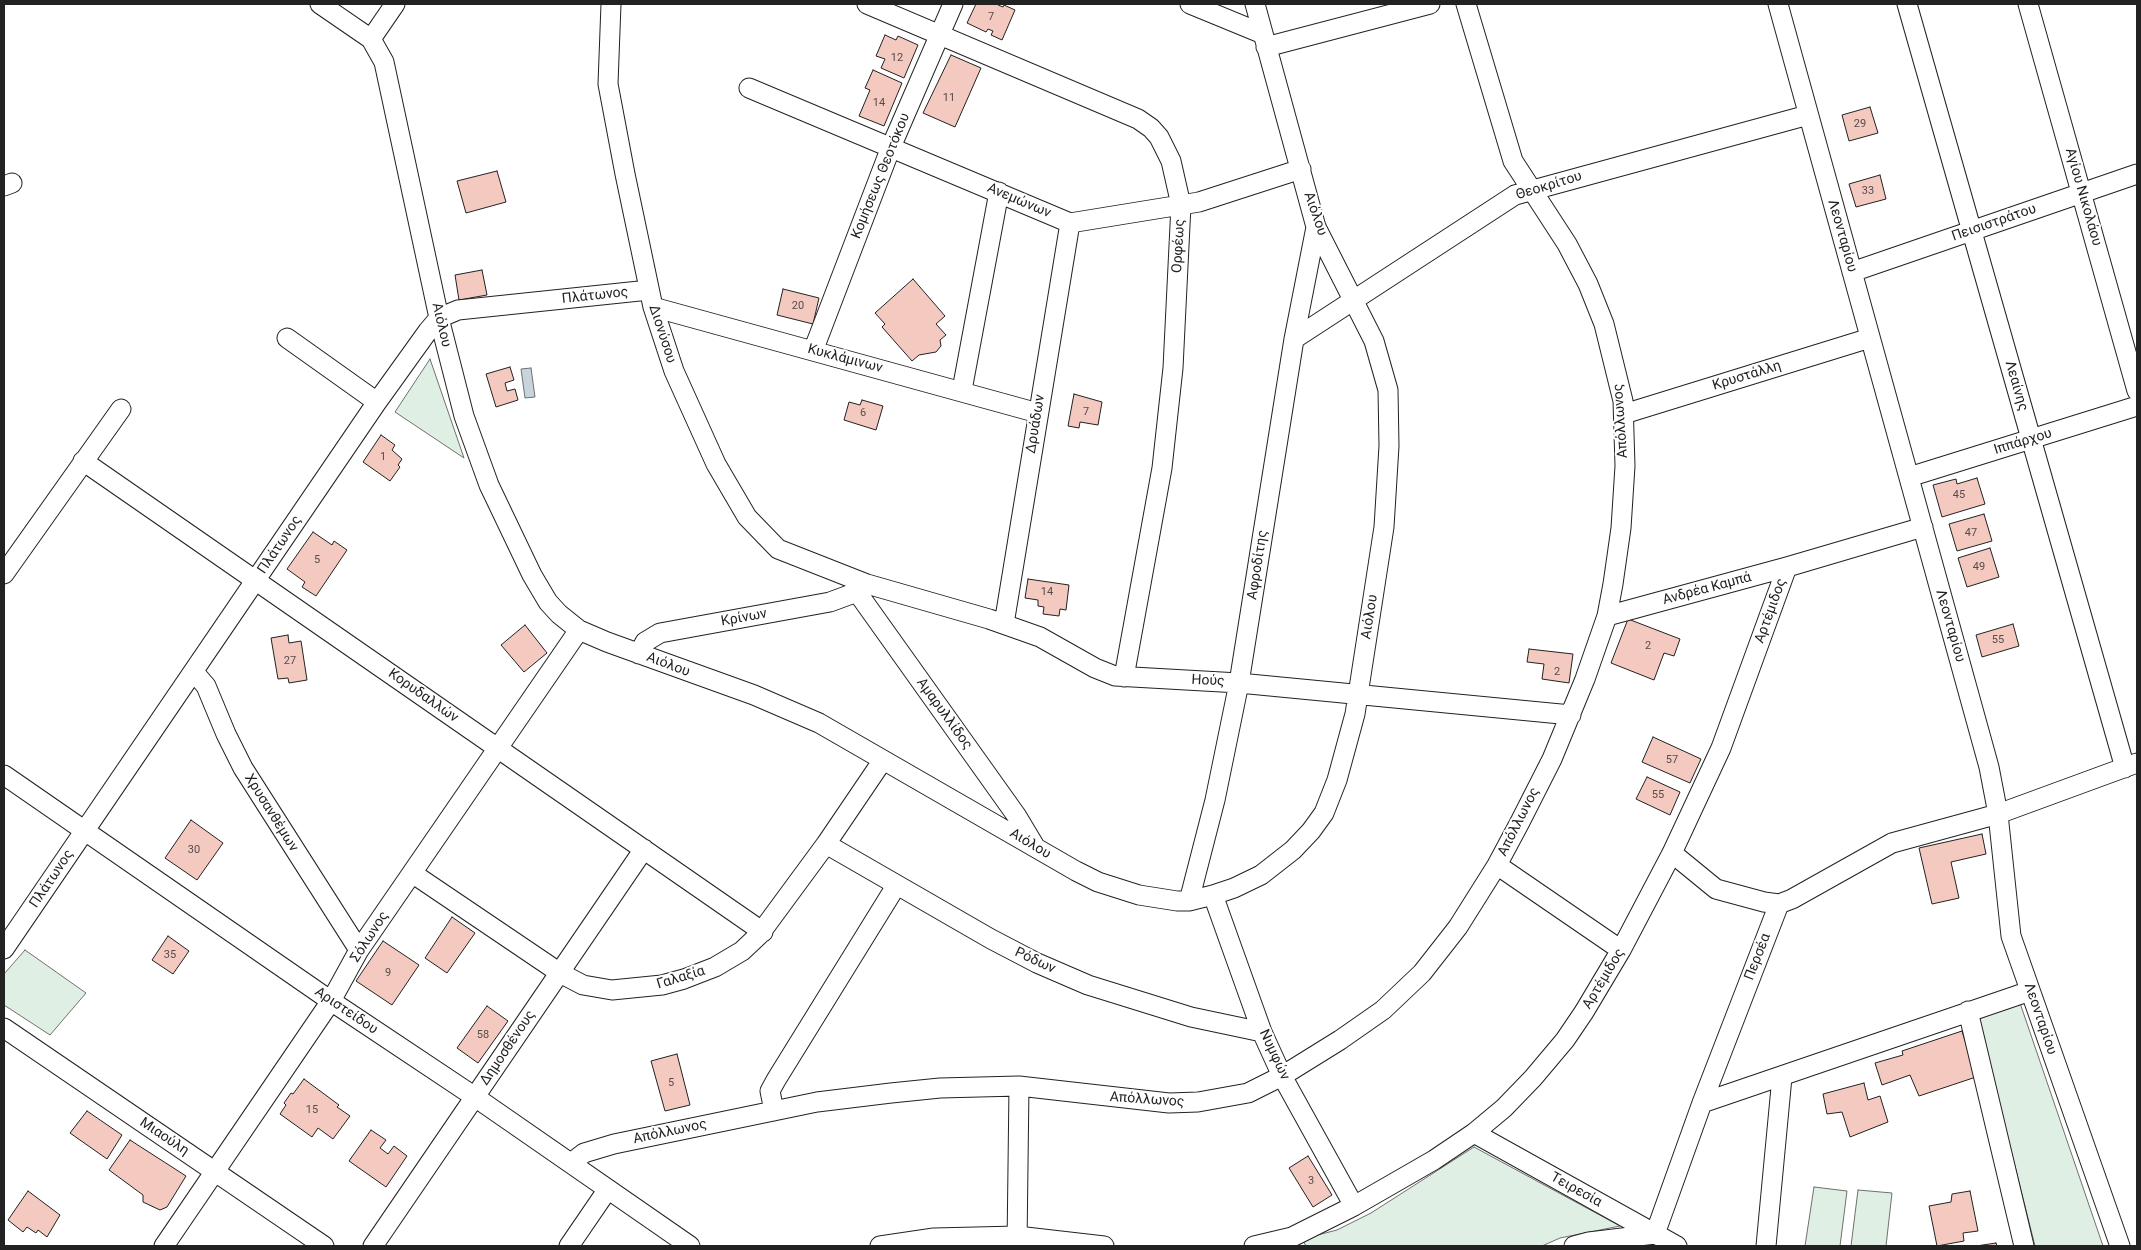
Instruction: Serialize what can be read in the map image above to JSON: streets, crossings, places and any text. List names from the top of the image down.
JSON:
{
  "streets": {
    "street": [
      "Κομήσεως Θεοτόκου",
      "Θεοκρίτου",
      "Αγίου Νικολάου",
      "Ανεμώνων",
      "Αιόλου",
      "Πεισιστράτου",
      "Λεονταρίου",
      "Ορφέως",
      "Πλάτωνος",
      "Διονύσου",
      "Κυκλάμινων",
      "Κρυστάλλη",
      "Λεαίνης",
      "Απόλλωνος",
      "Δρυάδων",
      "Ιππάρχου",
      "Αφροδίτης",
      "Ανδρέα Καμπά",
      "Αρτέμιδος",
      "Κρίνων",
      "Ηούς",
      "Κορυδαλλών",
      "Αμαρυλλίδος",
      "Χρυσανθέμων",
      "Σόλωνος",
      "Περσέα",
      "Ρόδων",
      "Γαλαξία",
      "Αριστείδου",
      "Δημοσθένους",
      "Νυμφών",
      "Μιαούλη",
      "Tειρεσία"
    ]
  },
  "crossings": [
    ["Κομήσεως Θεοτόκου", "Ανεμώνων"],
    ["Κομήσεως Θεοτόκου", "Ορφέως"],
    ["Κομήσεως Θεοτόκου", "Κυκλάμινων"],
    ["Θεοκρίτου", "Αιόλου"],
    ["Θεοκρίτου", "Λεονταρίου"],
    ["Θεοκρίτου", "Απόλλωνος"],
    ["Θεοκρίτου", "Αφροδίτης"],
    ["Αγίου Νικολάου", "Πεισιστράτου"],
    ["Ανεμώνων", "Δρυάδων"],
    ["Αιόλου", "Πλάτωνος"],
    ["Αιόλου", "Αφροδίτης"],
    ["Αιόλου", "Κρίνων"],
    ["Αιόλου", "Ηούς"],
    ["Αιόλου", "Αμαρυλλίδος"],
    ["Αιόλου", "Σόλωνος"],
    ["Αιόλου", "Γαλαξία"],
    ["Αιόλου", "Νυμφών"],
    ["Πεισιστράτου", "Λεονταρίου"],
    ["Πεισιστράτου", "Λεαίνης"],
    ["Λεονταρίου", "Κρυστάλλη"],
    ["Λεονταρίου", "Ιππάρχου"],
    ["Λεονταρίου", "Ανδρέα Καμπά"],
    ["Ορφέως", "Ηούς"],
    ["Πλάτωνος", "Διονύσου"],
    ["Πλάτωνος", "Κυκλάμινων"],
    ["Πλάτωνος", "Κορυδαλλών"],
    ["Πλάτωνος", "Χρυσανθέμων"],
    ["Πλάτωνος", "Αριστείδου"],
    ["Διονύσου", "Κυκλάμινων"],
    ["Διονύσου", "Κρίνων"],
    ["Διονύσου", "Ηούς"],
    ["Διονύσου", "Αμαρυλλίδος"],
    ["Κυκλάμινων", "Δρυάδων"],
    ["Κρυστάλλη", "Απόλλωνος"],
    ["Λεαίνης", "Ιππάρχου"],
    ["Απόλλωνος", "Ανδρέα Καμπά"],
    ["Απόλλωνος", "Ηούς"],
    ["Απόλλωνος", "Αριστείδου"],
    ["Απόλλωνος", "Νυμφών"],
    ["Δρυάδων", "Ηούς"],
    ["Αφροδίτης", "Ηούς"],
    ["Ανδρέα Καμπά", "Αρτέμιδος"],
    ["Αρτέμιδος", "Νυμφών"],
    ["Αρτέμιδος", "Tειρεσία"],
    ["Κρίνων", "Ηούς"],
    ["Κρίνων", "Αμαρυλλίδος"],
    ["Ηούς", "Αμαρυλλίδος"],
    ["Κορυδαλλών", "Σόλωνος"],
    ["Κορυδαλλών", "Γαλαξία"],
    ["Κορυδαλλών", "Δημοσθένους"],
    ["Χρυσανθέμων", "Σόλωνος"],
    ["Σόλωνος", "Γαλαξία"],
    ["Σόλωνος", "Αριστείδου"],
    ["Σόλωνος", "Μιαούλη"],
    ["Περσέα", "Tειρεσία"],
    ["Ρόδων", "Γαλαξία"],
    ["Ρόδων", "Νυμφών"],
    ["Γαλαξία", "Δημοσθένους"],
    ["Αριστείδου", "Δημοσθένους"]
  ],
  "house_numbers": [
    "7",
    "12",
    "11",
    "14",
    "29",
    "33",
    "20",
    "7",
    "6",
    "1",
    "45",
    "47",
    "5",
    "49",
    "14",
    "55",
    "2",
    "27",
    "2",
    "57",
    "55",
    "30",
    "35",
    "9",
    "58",
    "5",
    "15",
    "3"
  ]
}
